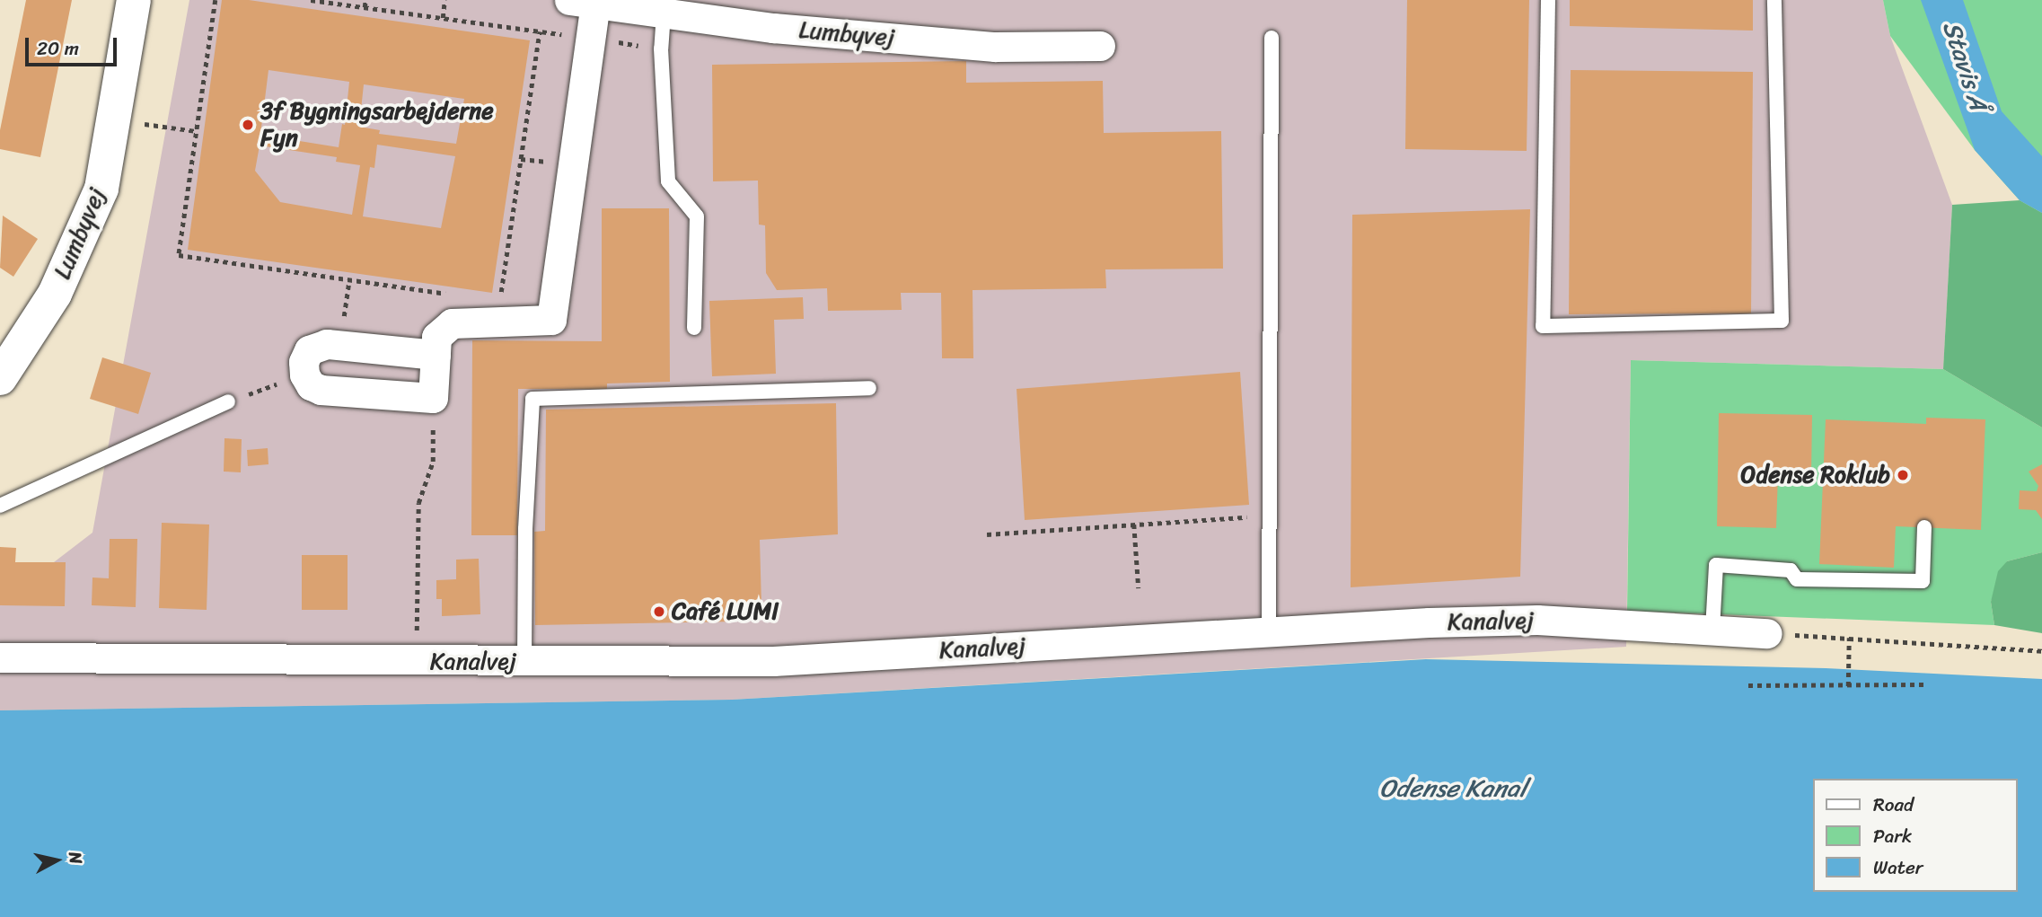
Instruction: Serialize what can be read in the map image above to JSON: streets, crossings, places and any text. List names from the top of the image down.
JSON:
{
  "streets": {
    "street": ["Lumbyvej", "Kanalvej"]
  },
  "water": ["Stavis Å", "Odense Kanal"],
  "places": ["3f Bygningsarbejderne Fyn", "Odense Roklub", "Café LUMI"],
  "legend": ["Road", "Park", "Water"],
  "scale_bar": "20 m",
  "north": "right"
}
